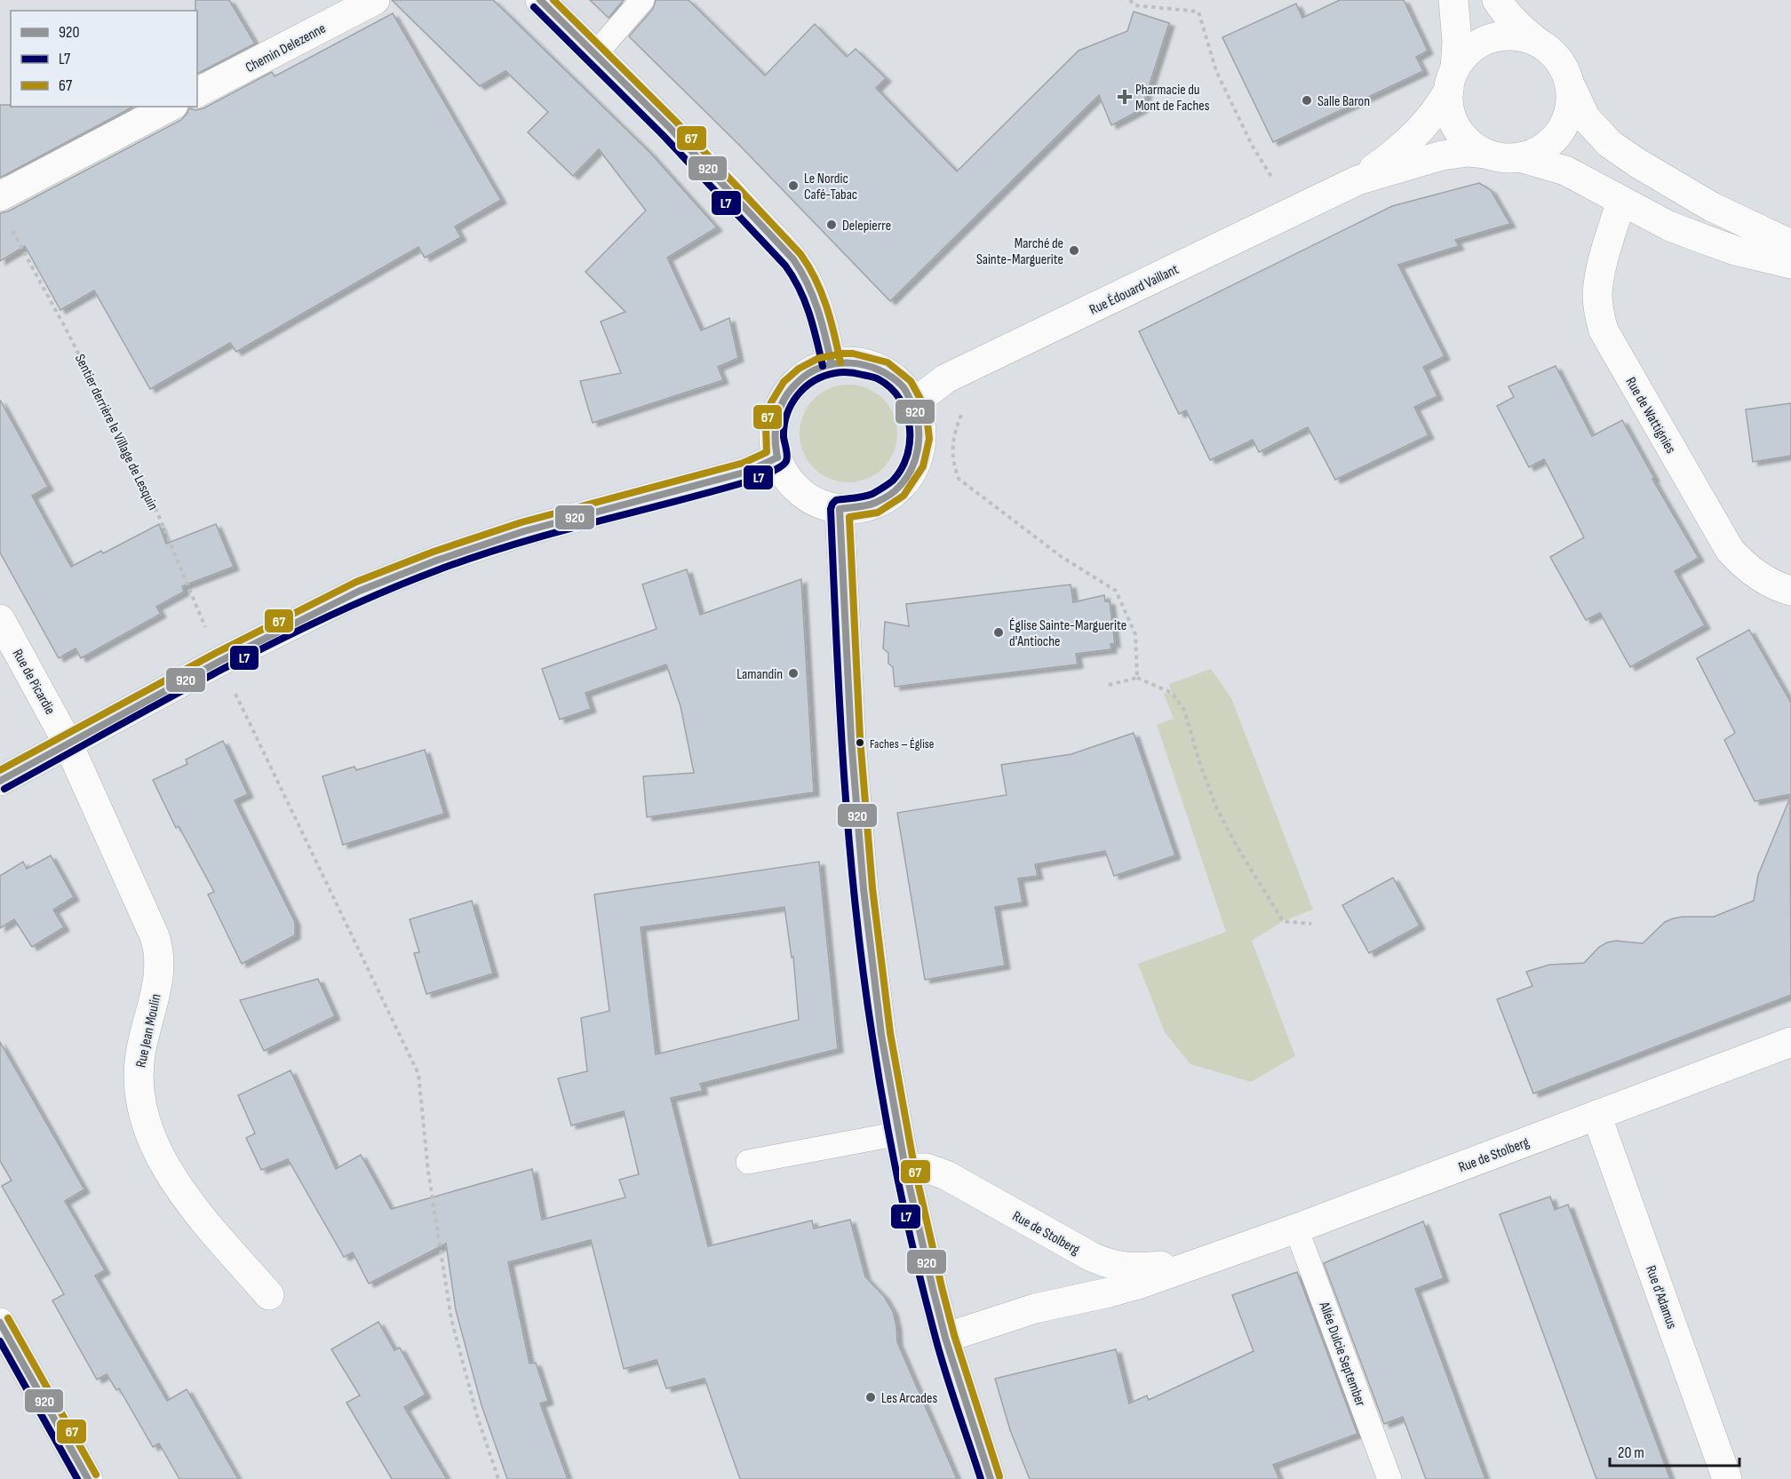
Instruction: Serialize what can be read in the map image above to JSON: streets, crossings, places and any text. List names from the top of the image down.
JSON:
{
  "streets": {
    "street": [
      "Chemin Delezenne",
      "Rue Édouard Vaillant",
      "Rue de Wattignies",
      "Rue de Picardie",
      "Rue Jean Moulin",
      "Rue de Stolberg",
      "Rue d'Adamus"
    ],
    "lane": ["Allée Dulcie September"],
    "path": ["Sentier derrière le Village de Lesquin"]
  },
  "crossings": [
    ["Rue de Picardie", "Rue Jean Moulin"],
    ["Rue de Stolberg", "Rue d'Adamus"],
    ["Rue de Stolberg", "Allée Dulcie September"]
  ],
  "places": {
    "health": ["Pharmacie du Mont de Faches"],
    "other": [
      "Salle Baron",
      "Le Nordic Café-Tabac",
      "Delepierre",
      "Marché de Sainte-Marguerite",
      "Église Sainte-Marguerite d'Antioche",
      "Lamandin",
      "Faches – Église",
      "Les Arcades"
    ]
  },
  "lines": ["transit line 920", "transit line 67", "transit line L7"],
  "legend": ["920", "L7", "67"],
  "scale_bar": "20 m"
}
